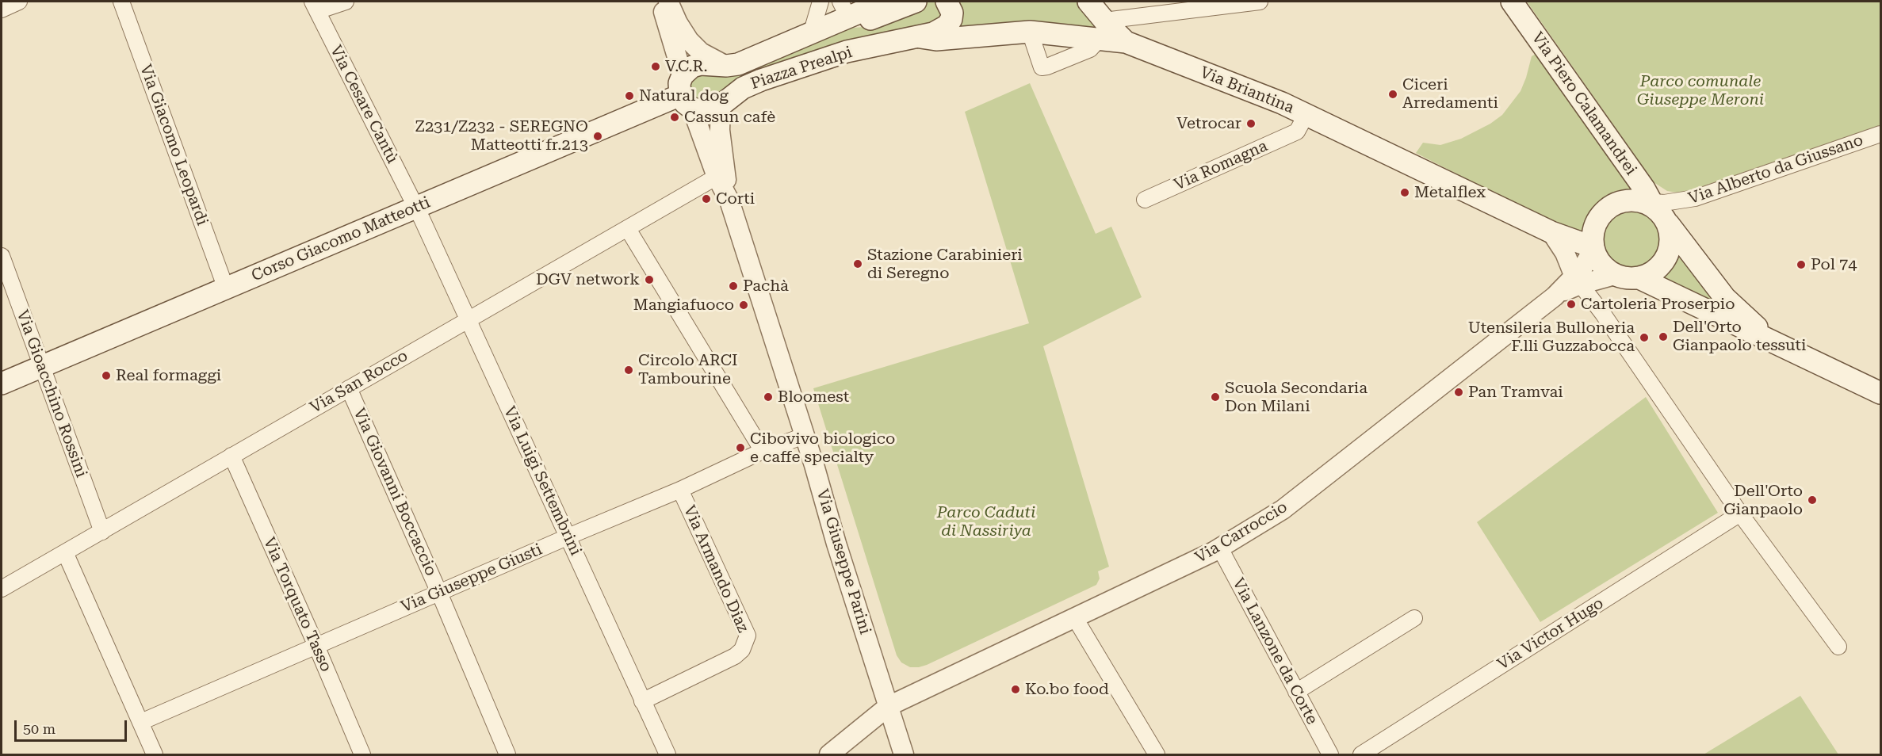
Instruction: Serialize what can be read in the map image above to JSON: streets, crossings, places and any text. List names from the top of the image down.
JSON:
{
  "streets": {
    "main road": [
      "Piazza Prealpi",
      "Via Briantina",
      "Via Piero Calamandrei",
      "Corso Giacomo Matteotti"
    ],
    "street": [
      "Via Cesare Cantù",
      "Via Giacomo Leopardi",
      "Via Romagna",
      "Via Alberto da Giussano",
      "Via San Rocco",
      "Via Gioacchino Rossini",
      "Via Luigi Settembrini",
      "Via Giovanni Boccaccio",
      "Via Carroccio",
      "Via Giuseppe Parini",
      "Via Armando Diaz",
      "Via Giuseppe Giusti",
      "Via Torquato Tasso",
      "Via Victor Hugo",
      "Via Lanzone da Corte"
    ]
  },
  "crossings": [
    ["Piazza Prealpi", "Corso Giacomo Matteotti"],
    ["Piazza Prealpi", "Via Giuseppe Parini"],
    ["Via Briantina", "Via Piero Calamandrei"],
    ["Via Briantina", "Via Romagna"],
    ["Via Briantina", "Via Alberto da Giussano"],
    ["Via Briantina", "Via Carroccio"],
    ["Via Piero Calamandrei", "Via Alberto da Giussano"],
    ["Via Piero Calamandrei", "Via Carroccio"],
    ["Via Cesare Cantù", "Corso Giacomo Matteotti"],
    ["Via Cesare Cantù", "Via Luigi Settembrini"],
    ["Via Giacomo Leopardi", "Corso Giacomo Matteotti"],
    ["Via Alberto da Giussano", "Via Carroccio"],
    ["Corso Giacomo Matteotti", "Via Gioacchino Rossini"],
    ["Corso Giacomo Matteotti", "Via Luigi Settembrini"],
    ["Corso Giacomo Matteotti", "Via Giuseppe Parini"],
    ["Via San Rocco", "Via Gioacchino Rossini"],
    ["Via San Rocco", "Via Luigi Settembrini"],
    ["Via San Rocco", "Via Giovanni Boccaccio"],
    ["Via San Rocco", "Via Giuseppe Parini"],
    ["Via San Rocco", "Via Torquato Tasso"],
    ["Via Luigi Settembrini", "Via Armando Diaz"],
    ["Via Luigi Settembrini", "Via Giuseppe Giusti"],
    ["Via Giovanni Boccaccio", "Via Giuseppe Giusti"],
    ["Via Carroccio", "Via Giuseppe Parini"],
    ["Via Carroccio", "Via Lanzone da Corte"],
    ["Via Giuseppe Parini", "Via Giuseppe Giusti"],
    ["Via Armando Diaz", "Via Giuseppe Giusti"],
    ["Via Giuseppe Giusti", "Via Torquato Tasso"]
  ],
  "parks": ["Parco comunale Giuseppe Meroni", "Parco Caduti di Nassiriya"],
  "places": [
    "V.C.R.",
    "Ciceri Arredamenti",
    "Natural dog",
    "Cassun cafè",
    "Vetrocar",
    "Z231/Z232 - SEREGNO Matteotti fr.213",
    "Metalflex",
    "Corti",
    "Stazione Carabinieri di Seregno",
    "Pol 74",
    "DGV network",
    "Pachà",
    "Cartoleria Proserpio",
    "Mangiafuoco",
    "Dell'Orto Gianpaolo tessuti",
    "Utensileria Bulloneria F.lli Guzzabocca",
    "Circolo ARCI Tambourine",
    "Real formaggi",
    "Pan Tramvai",
    "Bloomest",
    "Scuola Secondaria Don Milani",
    "Cibovivo biologico e caffe specialty",
    "Dell'Orto Gianpaolo",
    "Ko.bo food"
  ],
  "scale_bar": "50 m"
}
